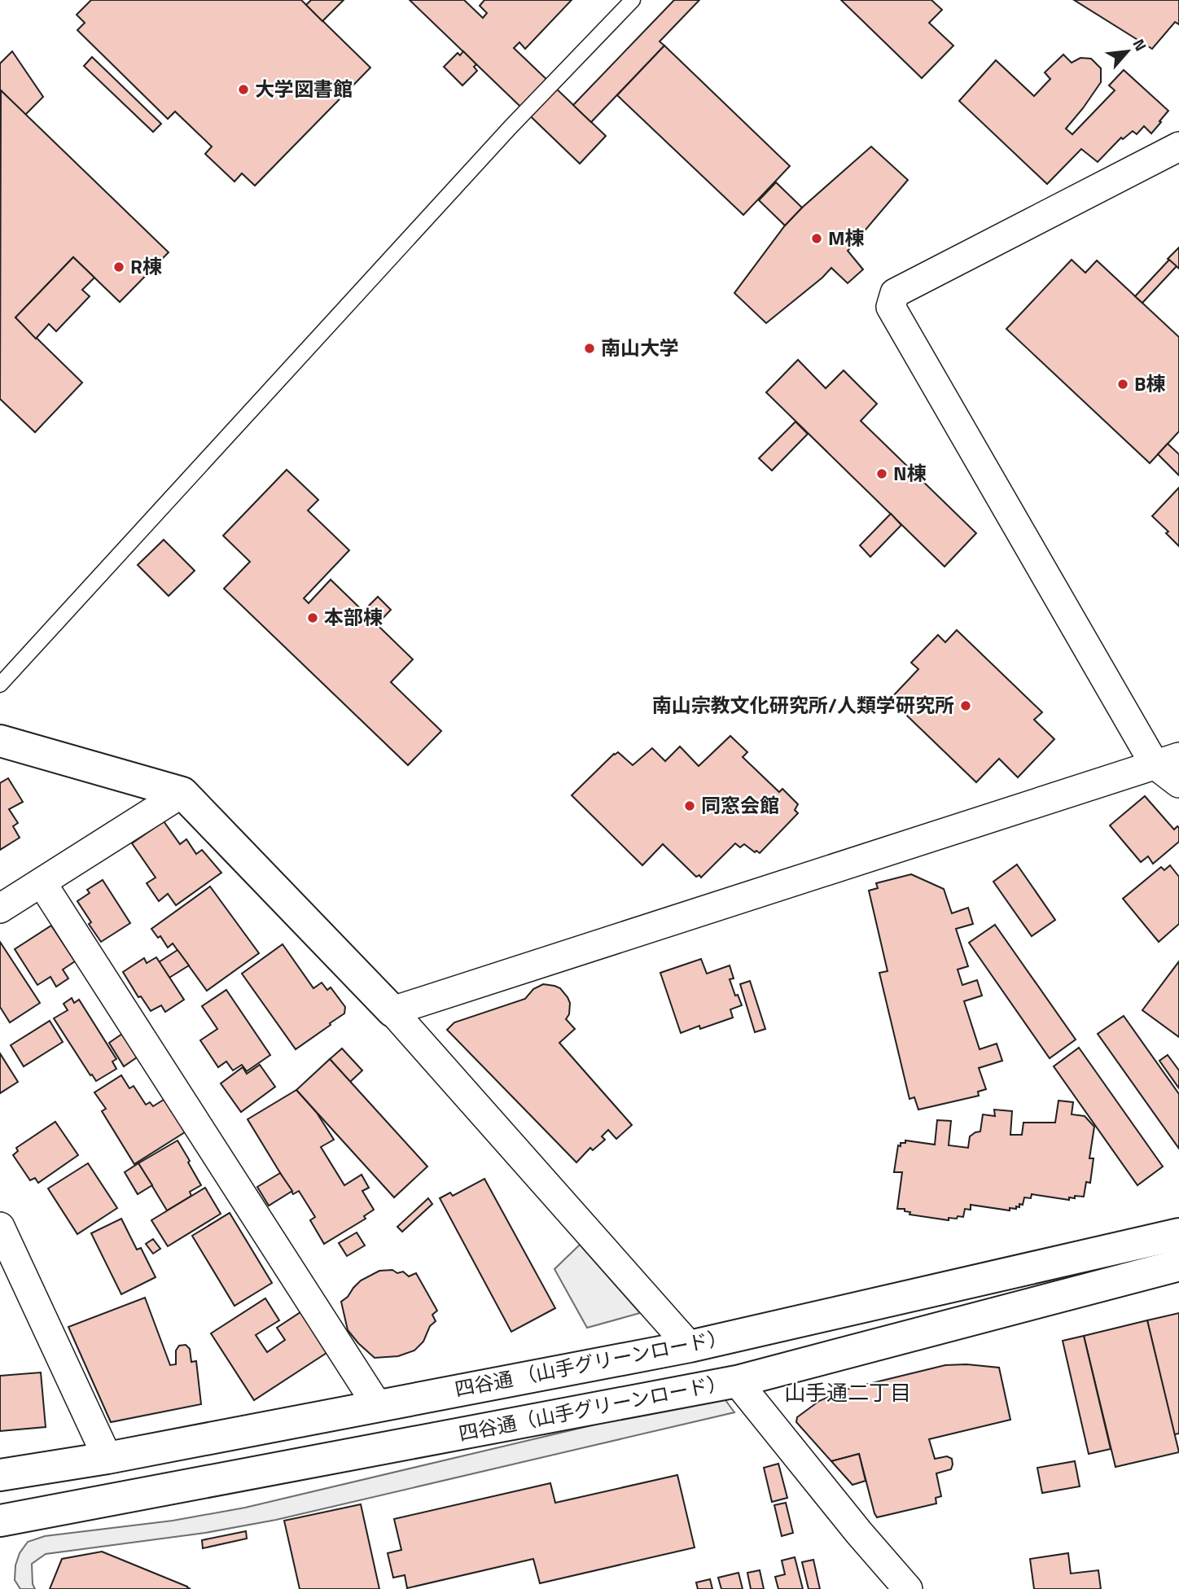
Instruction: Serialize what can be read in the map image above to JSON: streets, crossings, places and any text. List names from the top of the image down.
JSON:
{
  "streets": {
    "street": ["四谷通 （山手グリーンロード）", "四谷通（山手グリーンロード）"]
  },
  "districts": ["山手通二丁目"],
  "places": [
    "大学図書館",
    "M棟",
    "R棟",
    "南山大学",
    "B棟",
    "N棟",
    "本部棟",
    "南山宗教文化研究所/人類学研究所",
    "同窓会館"
  ],
  "north": "top right"
}
